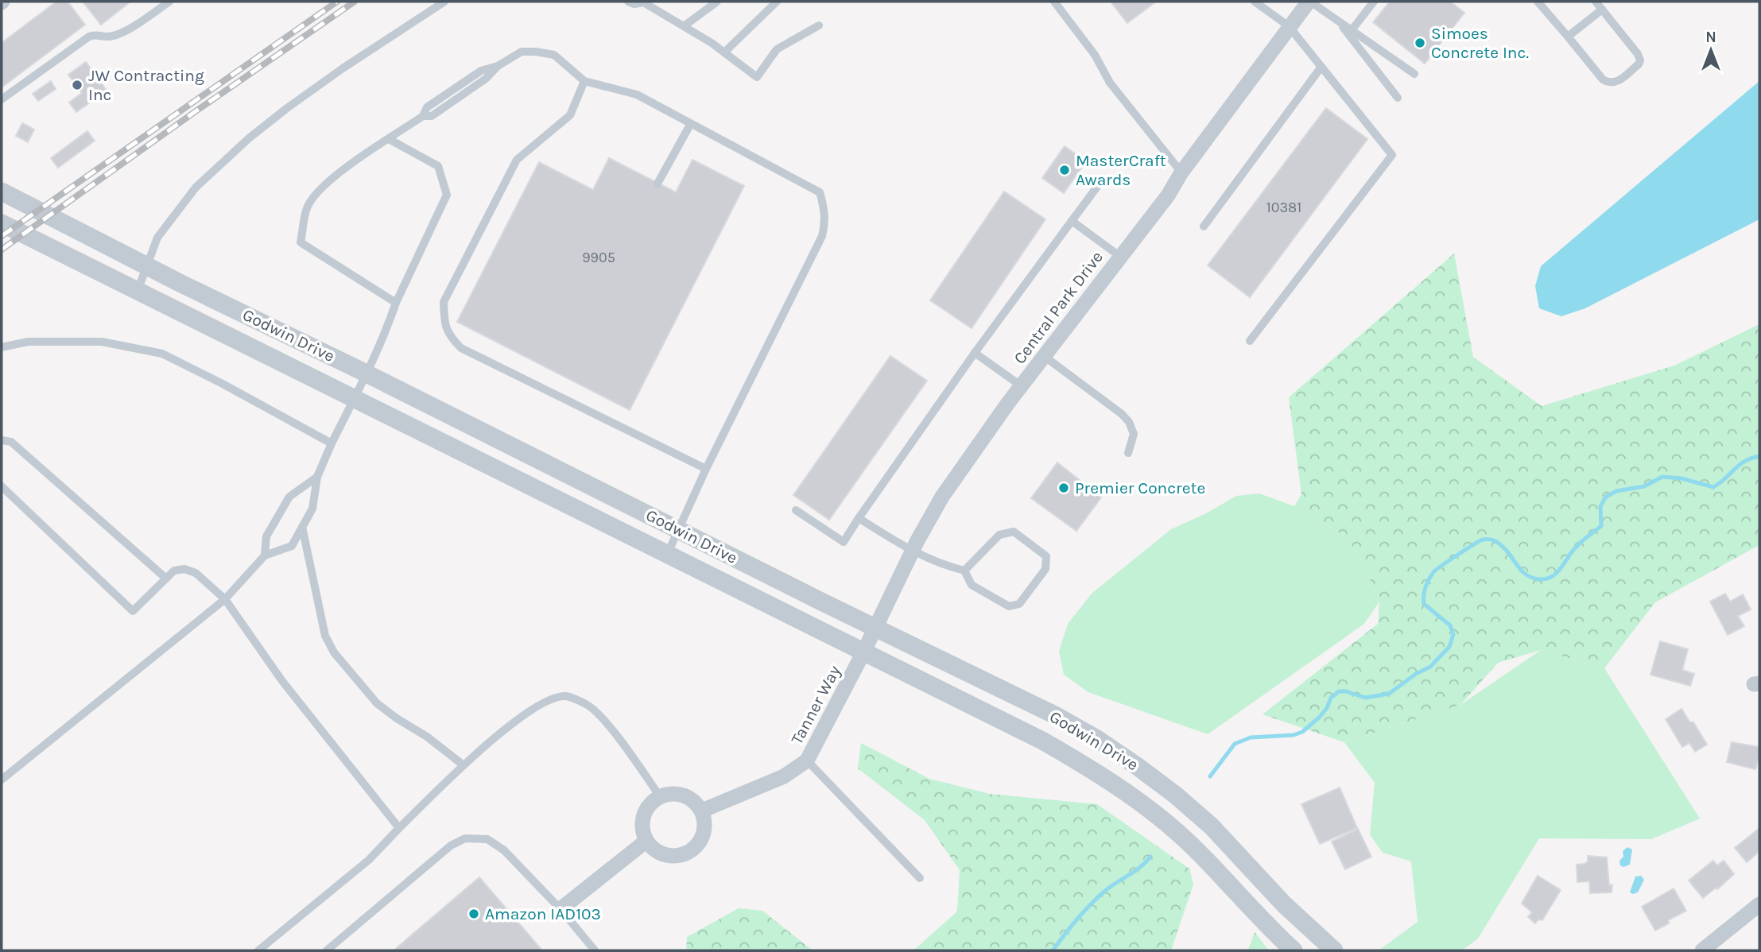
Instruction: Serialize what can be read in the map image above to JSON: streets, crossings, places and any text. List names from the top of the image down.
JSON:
{
  "streets": {
    "street": ["Central Park Drive", "Godwin Drive", "Tanner Way"]
  },
  "crossings": [
    ["Central Park Drive", "Godwin Drive"],
    ["Central Park Drive", "Tanner Way"],
    ["Godwin Drive", "Tanner Way"]
  ],
  "places": [
    "Simoes Concrete Inc.",
    "JW Contracting Inc",
    "MasterCraft Awards",
    "Premier Concrete",
    "Amazon IAD103"
  ],
  "house_numbers": ["10381", "9905"],
  "north": "top"
}
